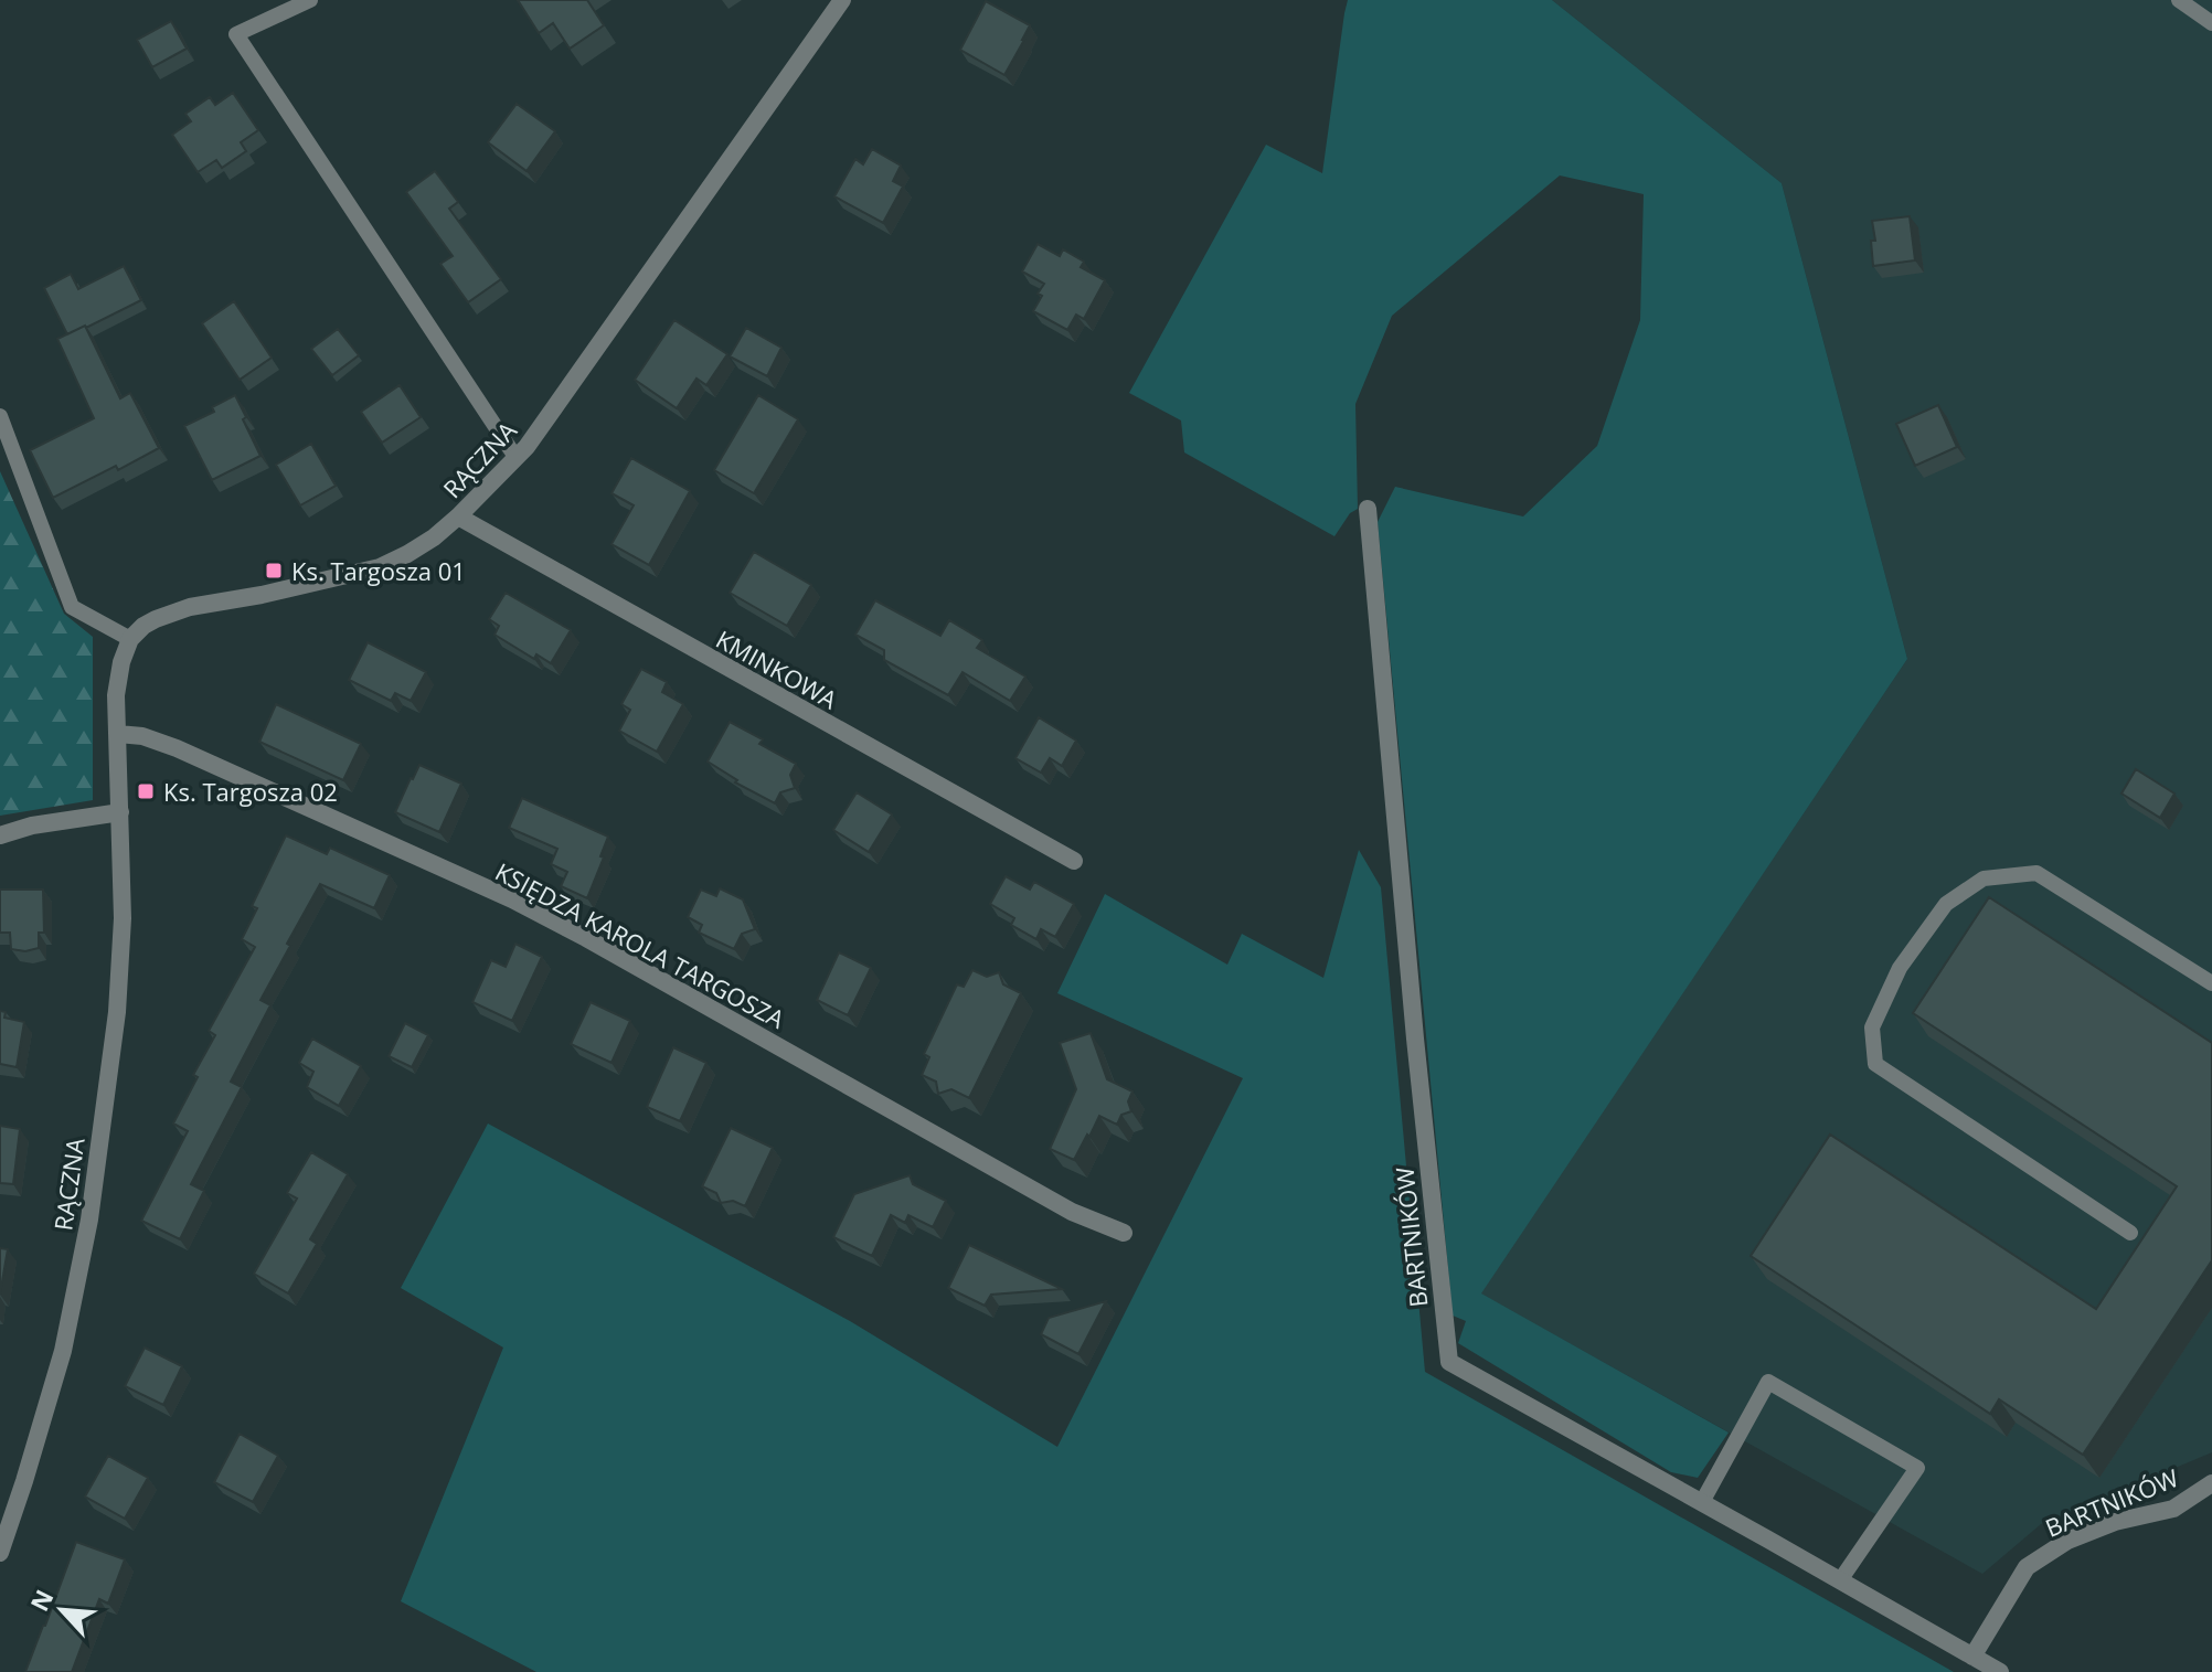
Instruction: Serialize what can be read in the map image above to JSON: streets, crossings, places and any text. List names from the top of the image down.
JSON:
{
  "streets": {
    "street": [
      "RĄCZNA",
      "KMINKOWA",
      "KSIĘDZA KAROLA TARGOSZA",
      "BARTNIKÓW"
    ]
  },
  "crossings": [
    ["RĄCZNA", "KMINKOWA"],
    ["RĄCZNA", "KSIĘDZA KAROLA TARGOSZA"]
  ],
  "places": {
    "transit": ["Ks. Targosza 01", "Ks. Targosza 02"]
  },
  "north": "top left"
}
